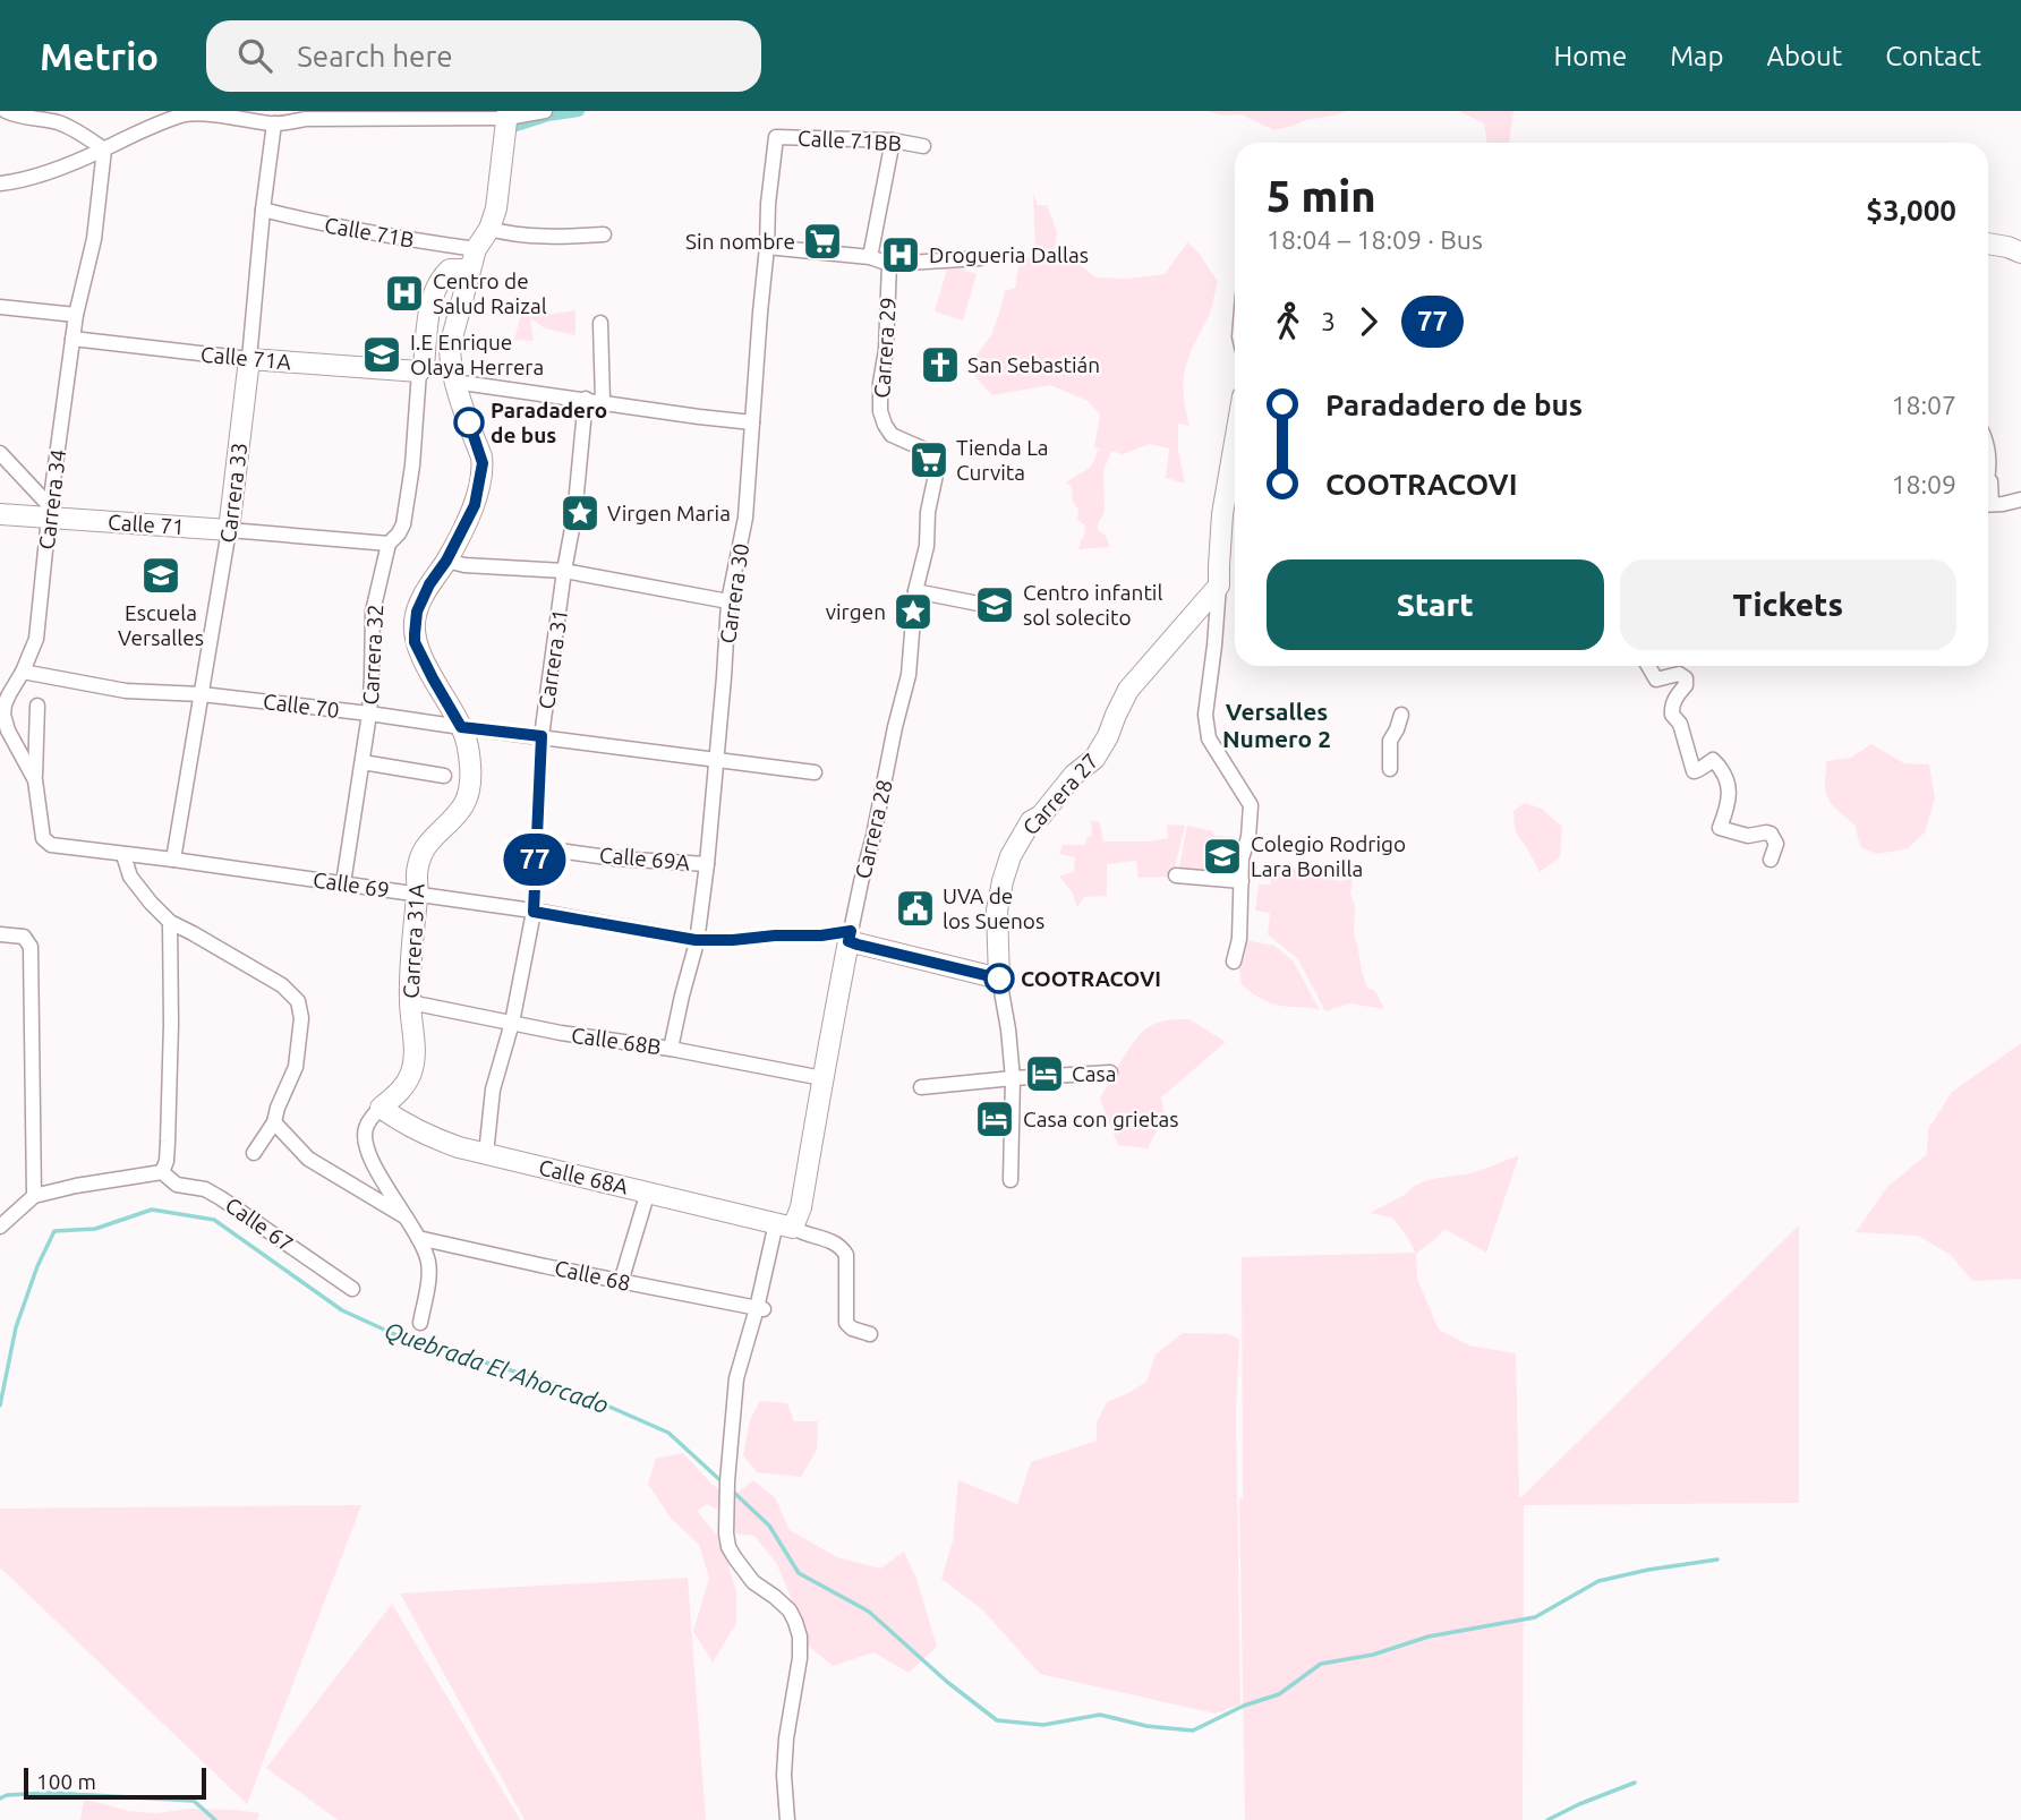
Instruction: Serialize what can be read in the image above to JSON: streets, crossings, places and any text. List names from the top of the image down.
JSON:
{
  "streets": {
    "street": [
      "Calle 71BB",
      "Calle 71B",
      "Carrera 29",
      "Calle 71A",
      "Carrera 33",
      "Carrera 34",
      "Calle 71",
      "Carrera 30",
      "Carrera 32",
      "Carrera 31",
      "Calle 70",
      "Carrera 27",
      "Carrera 28",
      "Calle 69A",
      "Calle 69",
      "Carrera 31A",
      "Calle 68B",
      "Calle 68A",
      "Calle 67",
      "Calle 68"
    ]
  },
  "crossings": [
    ["Calle 71BB", "Carrera 30"],
    ["Calle 71B", "Carrera 33"],
    ["Calle 71B", "Carrera 31A"],
    ["Carrera 29", "Carrera 28"],
    ["Calle 71A", "Carrera 33"],
    ["Calle 71A", "Carrera 34"],
    ["Calle 71A", "Carrera 32"],
    ["Carrera 33", "Calle 71"],
    ["Carrera 33", "Calle 70"],
    ["Carrera 33", "Calle 69"],
    ["Carrera 34", "Calle 71"],
    ["Carrera 34", "Calle 70"],
    ["Carrera 34", "Calle 69"],
    ["Calle 71", "Carrera 32"],
    ["Carrera 30", "Calle 70"],
    ["Carrera 30", "Calle 69A"],
    ["Carrera 30", "Calle 69"],
    ["Carrera 30", "Calle 68B"],
    ["Carrera 32", "Calle 70"],
    ["Carrera 32", "Calle 69"],
    ["Carrera 32", "Carrera 31A"],
    ["Carrera 31", "Calle 70"],
    ["Carrera 31", "Calle 69A"],
    ["Carrera 31", "Calle 69"],
    ["Carrera 31", "Calle 68B"],
    ["Carrera 31", "Calle 68A"],
    ["Calle 70", "Carrera 31A"],
    ["Carrera 27", "Calle 69"],
    ["Carrera 28", "Calle 69"],
    ["Carrera 28", "Calle 68B"],
    ["Carrera 28", "Calle 68A"],
    ["Calle 69", "Carrera 31A"],
    ["Carrera 31A", "Calle 68B"],
    ["Carrera 31A", "Calle 68A"],
    ["Carrera 31A", "Calle 68"]
  ],
  "districts": ["Versalles Numero 2"],
  "water": ["Quebrada El Ahorcado"],
  "places": {
    "supermarket": ["Sin nombre", "Tienda La Curvita"],
    "hospital": ["Drogueria Dallas", "Centro de Salud Raizal"],
    "school or university": [
      "I.E Enrique Olaya Herrera",
      "Escuela Versalles",
      "Centro infantil sol solecito",
      "Colegio Rodrigo Lara Bonilla"
    ],
    "church": ["San Sebastián"],
    "other": ["Paradadero de bus", "COOTRACOVI"],
    "place": ["Virgen Maria", "virgen"],
    "public building": ["UVA de los Suenos"],
    "hotel": ["Casa", "Casa con grietas"]
  },
  "lines": ["bus line 77"],
  "scale_bar": "100 m",
  "page": {
    "header": "Metrio",
    "search": "Search here",
    "nav": [
      "Home",
      "Map",
      "About",
      "Contact"
    ],
    "on_map": "77",
    "heading": ["5 min", "18:04 – 18:09 · Bus", "$3,000"],
    "legs": ["3", "77"],
    "list": [
      {
        "name": "Paradadero de bus",
        "value": "18:07"
      },
      {
        "name": "COOTRACOVI",
        "value": "18:09"
      }
    ],
    "buttons": ["Start", "Tickets"],
    "scale": "100 m"
  }
}
